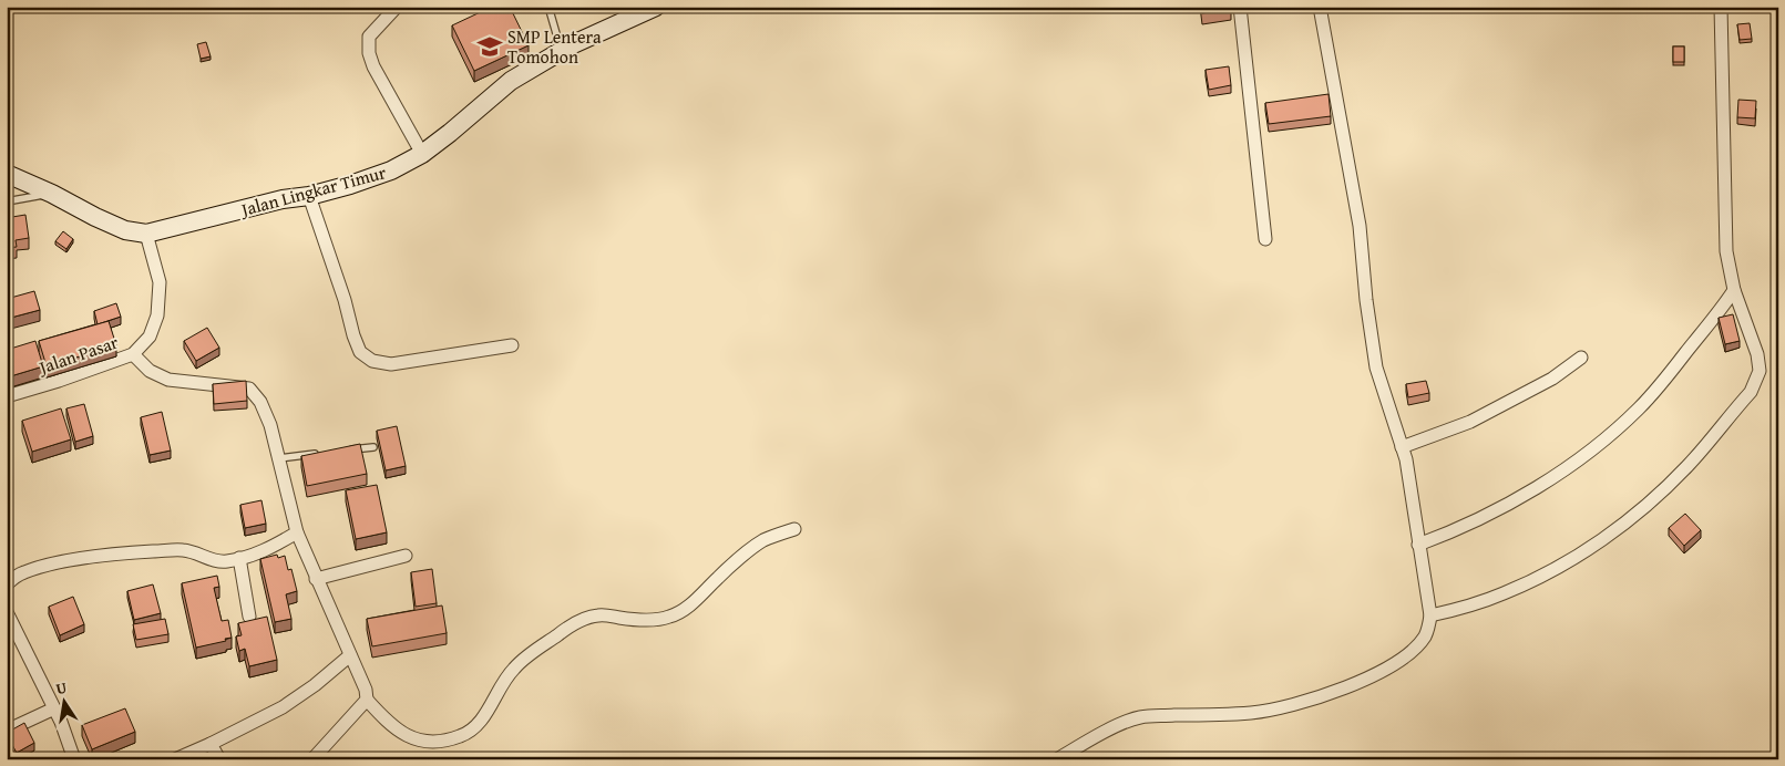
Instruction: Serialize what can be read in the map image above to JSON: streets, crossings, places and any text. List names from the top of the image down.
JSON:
{
  "streets": {
    "main road": ["Jalan Lingkar Timur"],
    "street": ["Jalan Pasar"]
  },
  "crossings": [
    ["Jalan Lingkar Timur", "Jalan Pasar"]
  ],
  "places": {
    "school or university": ["SMP Lentera Tomohon"]
  },
  "north": "top"
}
